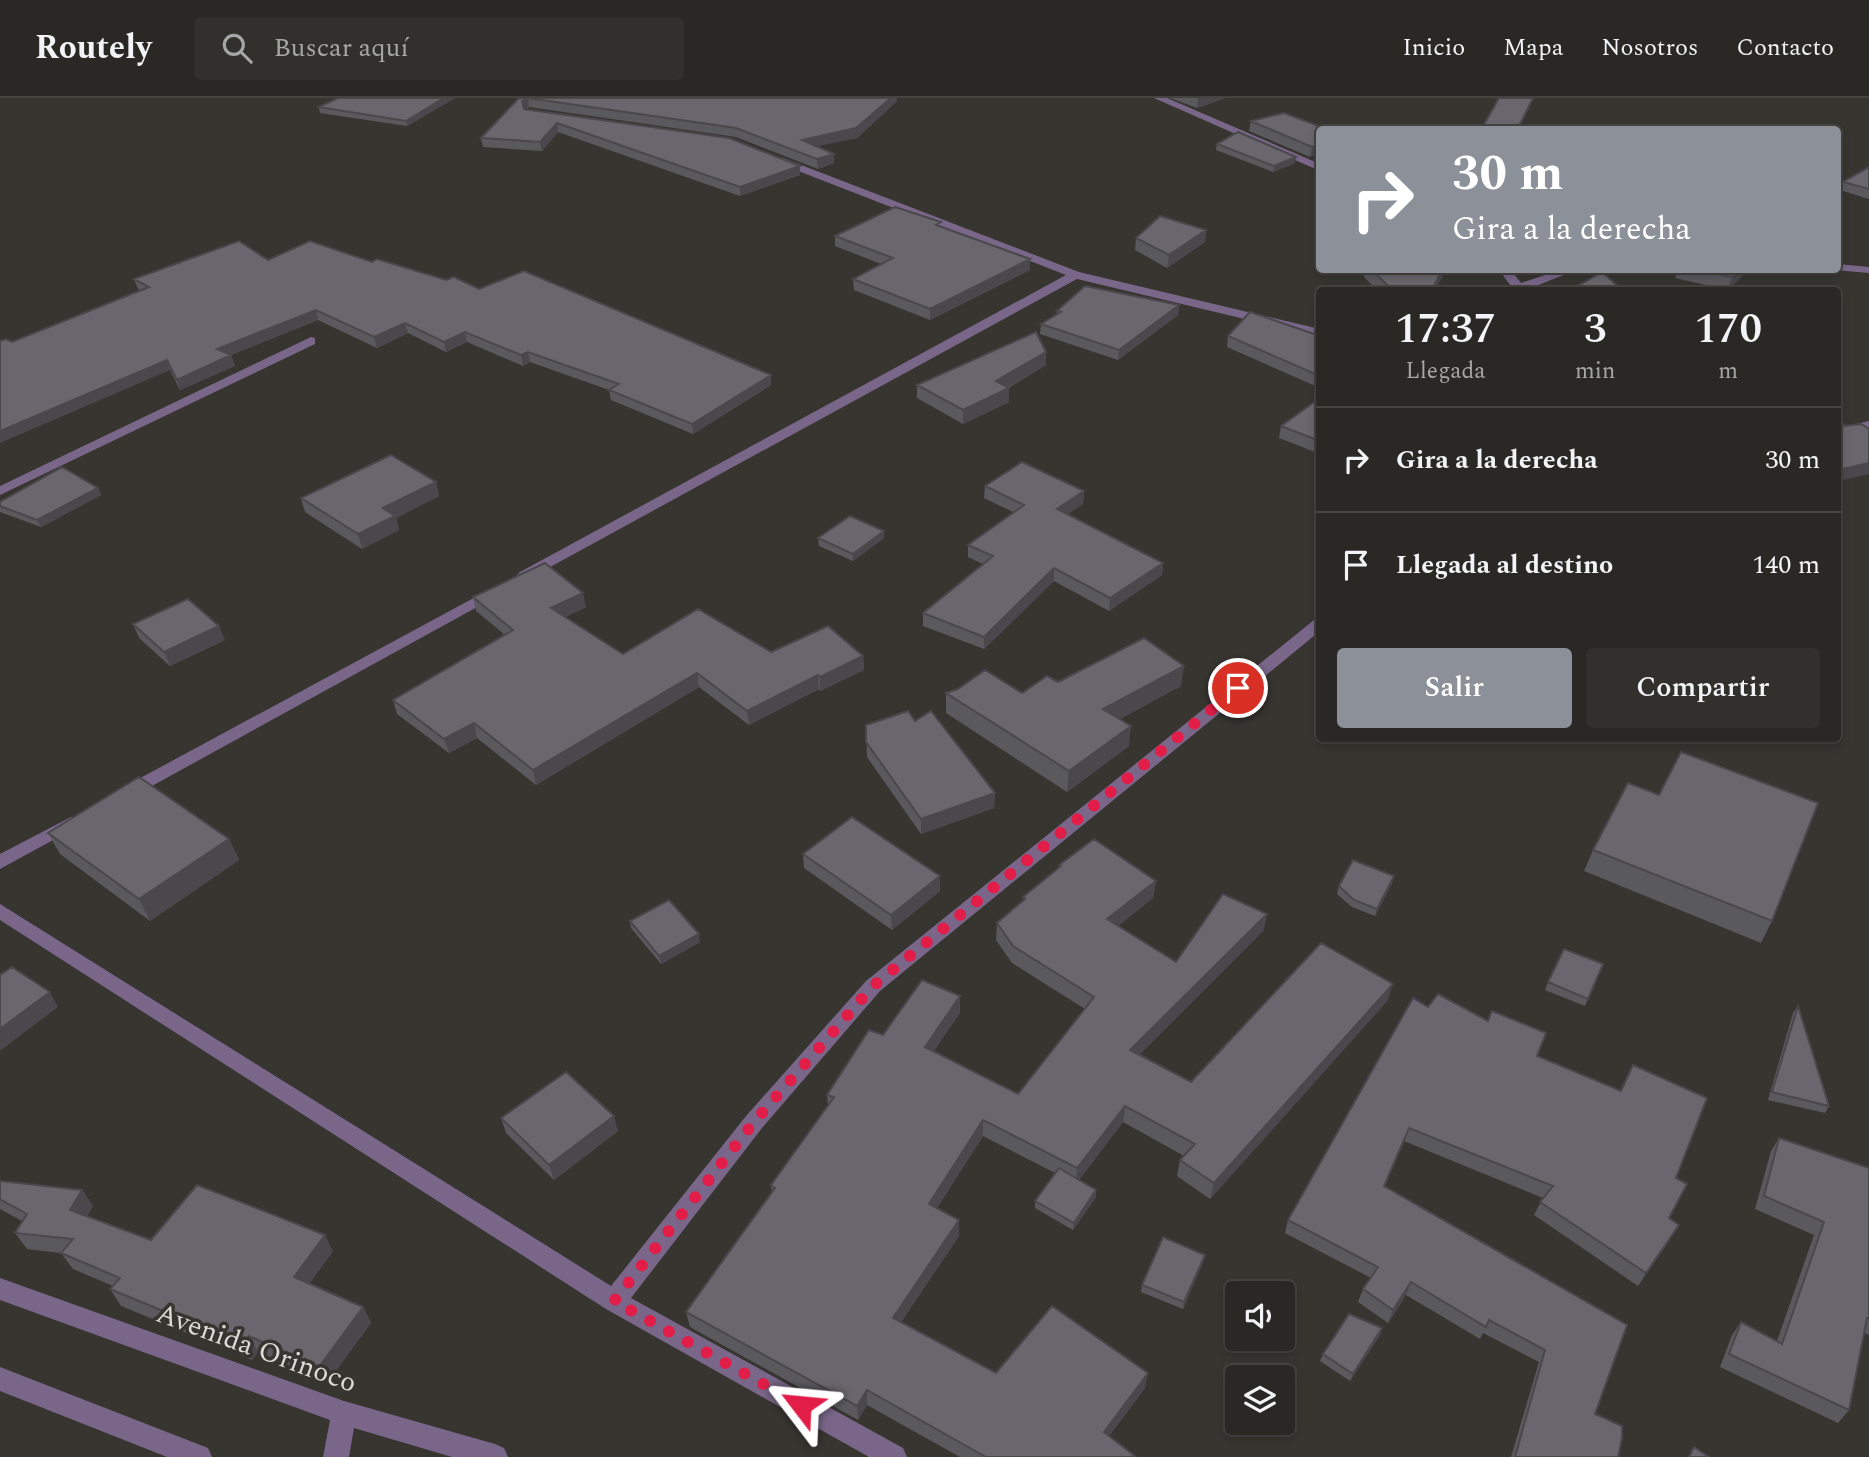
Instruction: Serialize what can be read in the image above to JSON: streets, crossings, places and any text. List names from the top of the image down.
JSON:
{
  "streets": {
    "street": ["Avenida Orinoco"]
  },
  "page": {
    "header": "Routely",
    "search": "Buscar aquí",
    "nav": [
      "Inicio",
      "Mapa",
      "Nosotros",
      "Contacto"
    ],
    "turn": ["30 m", "Gira a la derecha"],
    "eta": [
      "17:37",
      "Llegada",
      "3",
      "min",
      "170",
      "m"
    ],
    "list": [
      {
        "name": "Gira a la derecha",
        "value": "30 m"
      },
      {
        "name": "Llegada al destino",
        "value": "140 m"
      }
    ],
    "buttons": ["Salir", "Compartir"]
  }
}
